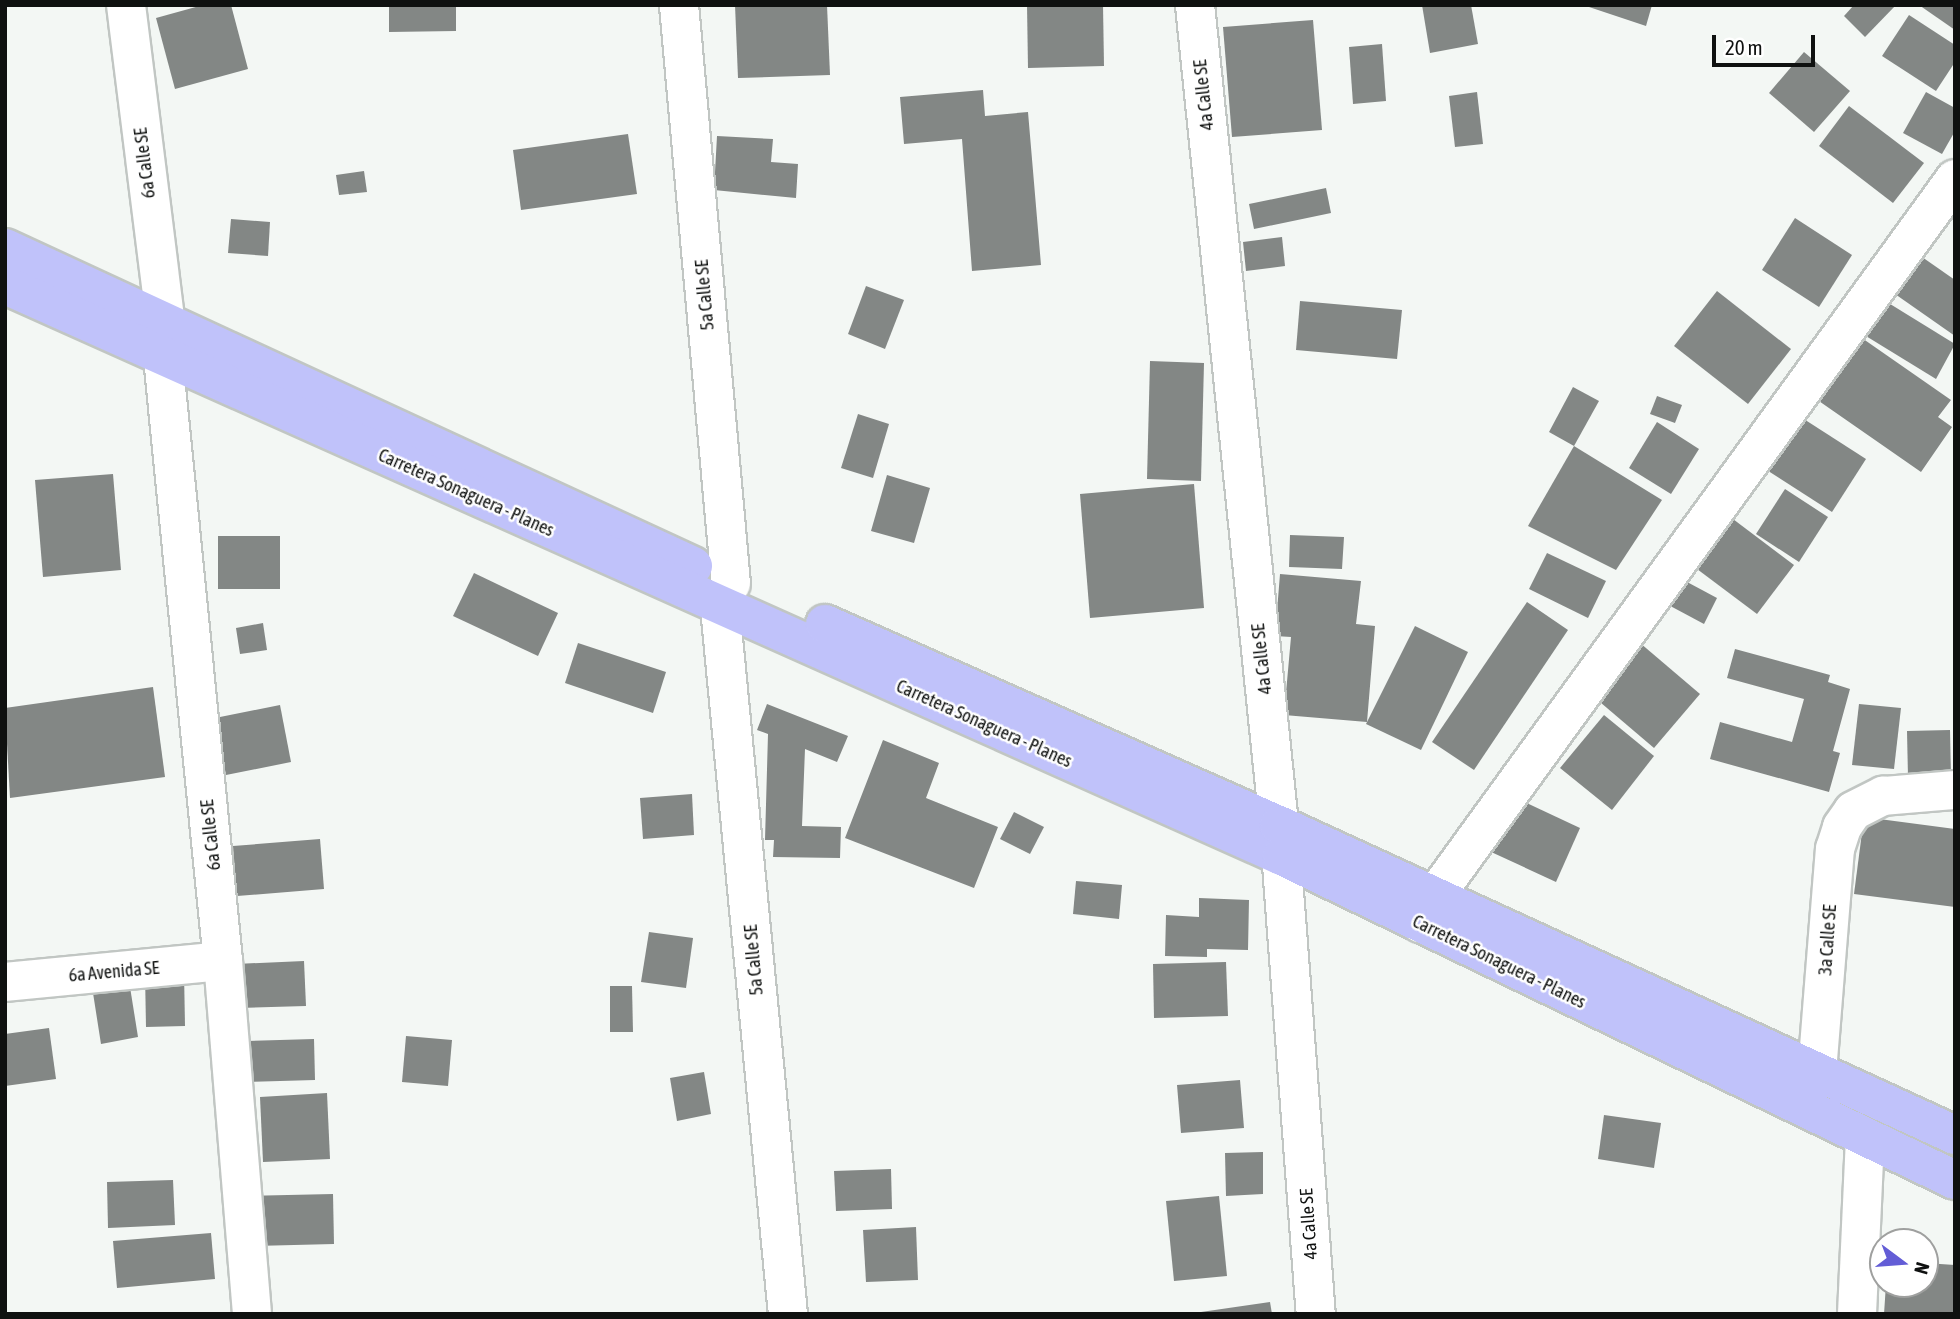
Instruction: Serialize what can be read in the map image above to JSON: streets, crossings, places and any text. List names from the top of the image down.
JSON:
{
  "streets": {
    "main road": ["Carretera Sonaguera - Planes"],
    "street": [
      "4a Calle SE",
      "6a Calle SE",
      "5a Calle SE",
      "3a Calle SE",
      "6a Avenida SE"
    ]
  },
  "crossings": [
    ["4a Calle SE", "Carretera Sonaguera - Planes"],
    ["6a Calle SE", "Carretera Sonaguera - Planes"],
    ["6a Calle SE", "6a Avenida SE"],
    ["5a Calle SE", "Carretera Sonaguera - Planes"],
    ["Carretera Sonaguera - Planes", "3a Calle SE"]
  ],
  "scale_bar": "20 m",
  "north": "right"
}
